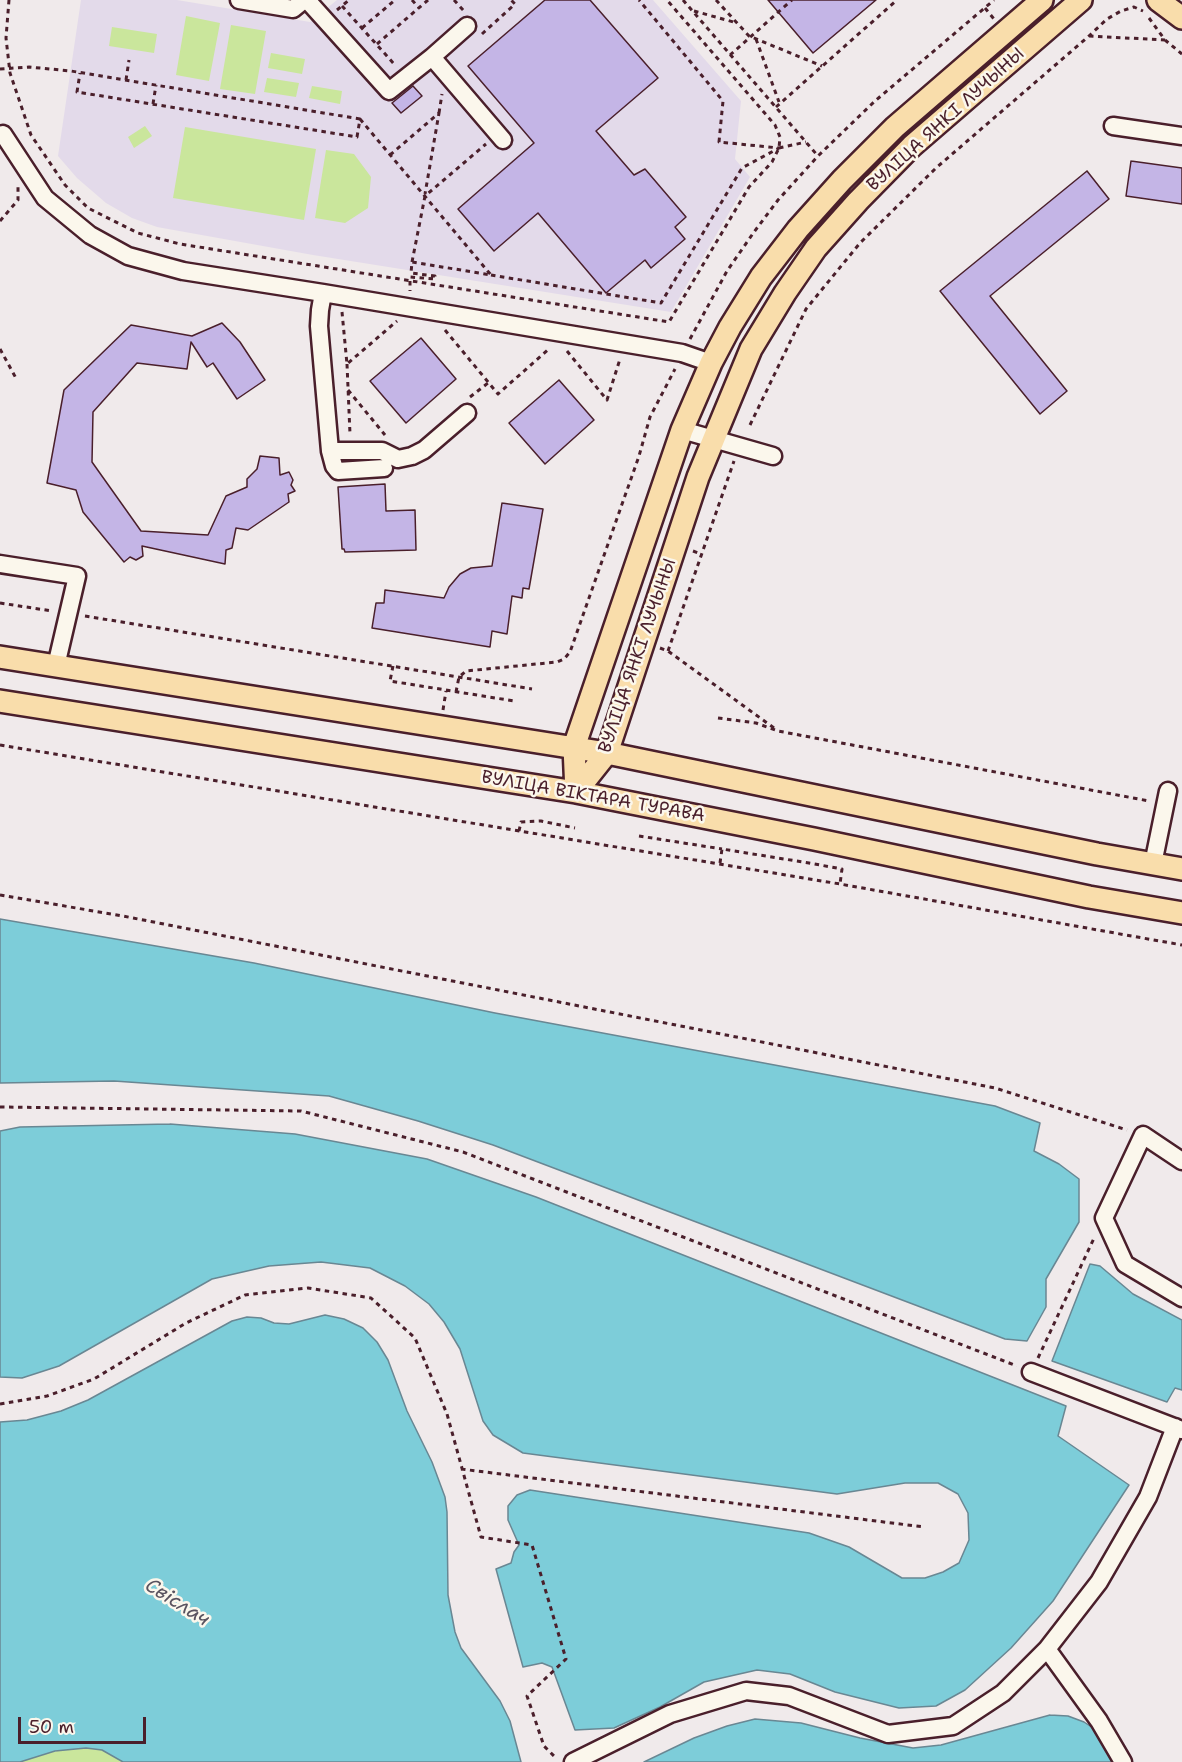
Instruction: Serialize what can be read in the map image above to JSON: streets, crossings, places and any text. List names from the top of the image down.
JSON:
{
  "streets": {
    "main road": ["ВУЛІЦА ЯНКІ ЛУЧЫНЫ", "ВУЛІЦА ВІКТАРА ТУРАВА"]
  },
  "crossings": [
    ["ВУЛІЦА ЯНКІ ЛУЧЫНЫ", "ВУЛІЦА ВІКТАРА ТУРАВА"]
  ],
  "water": ["Свіслач"],
  "scale_bar": "50 m"
}
